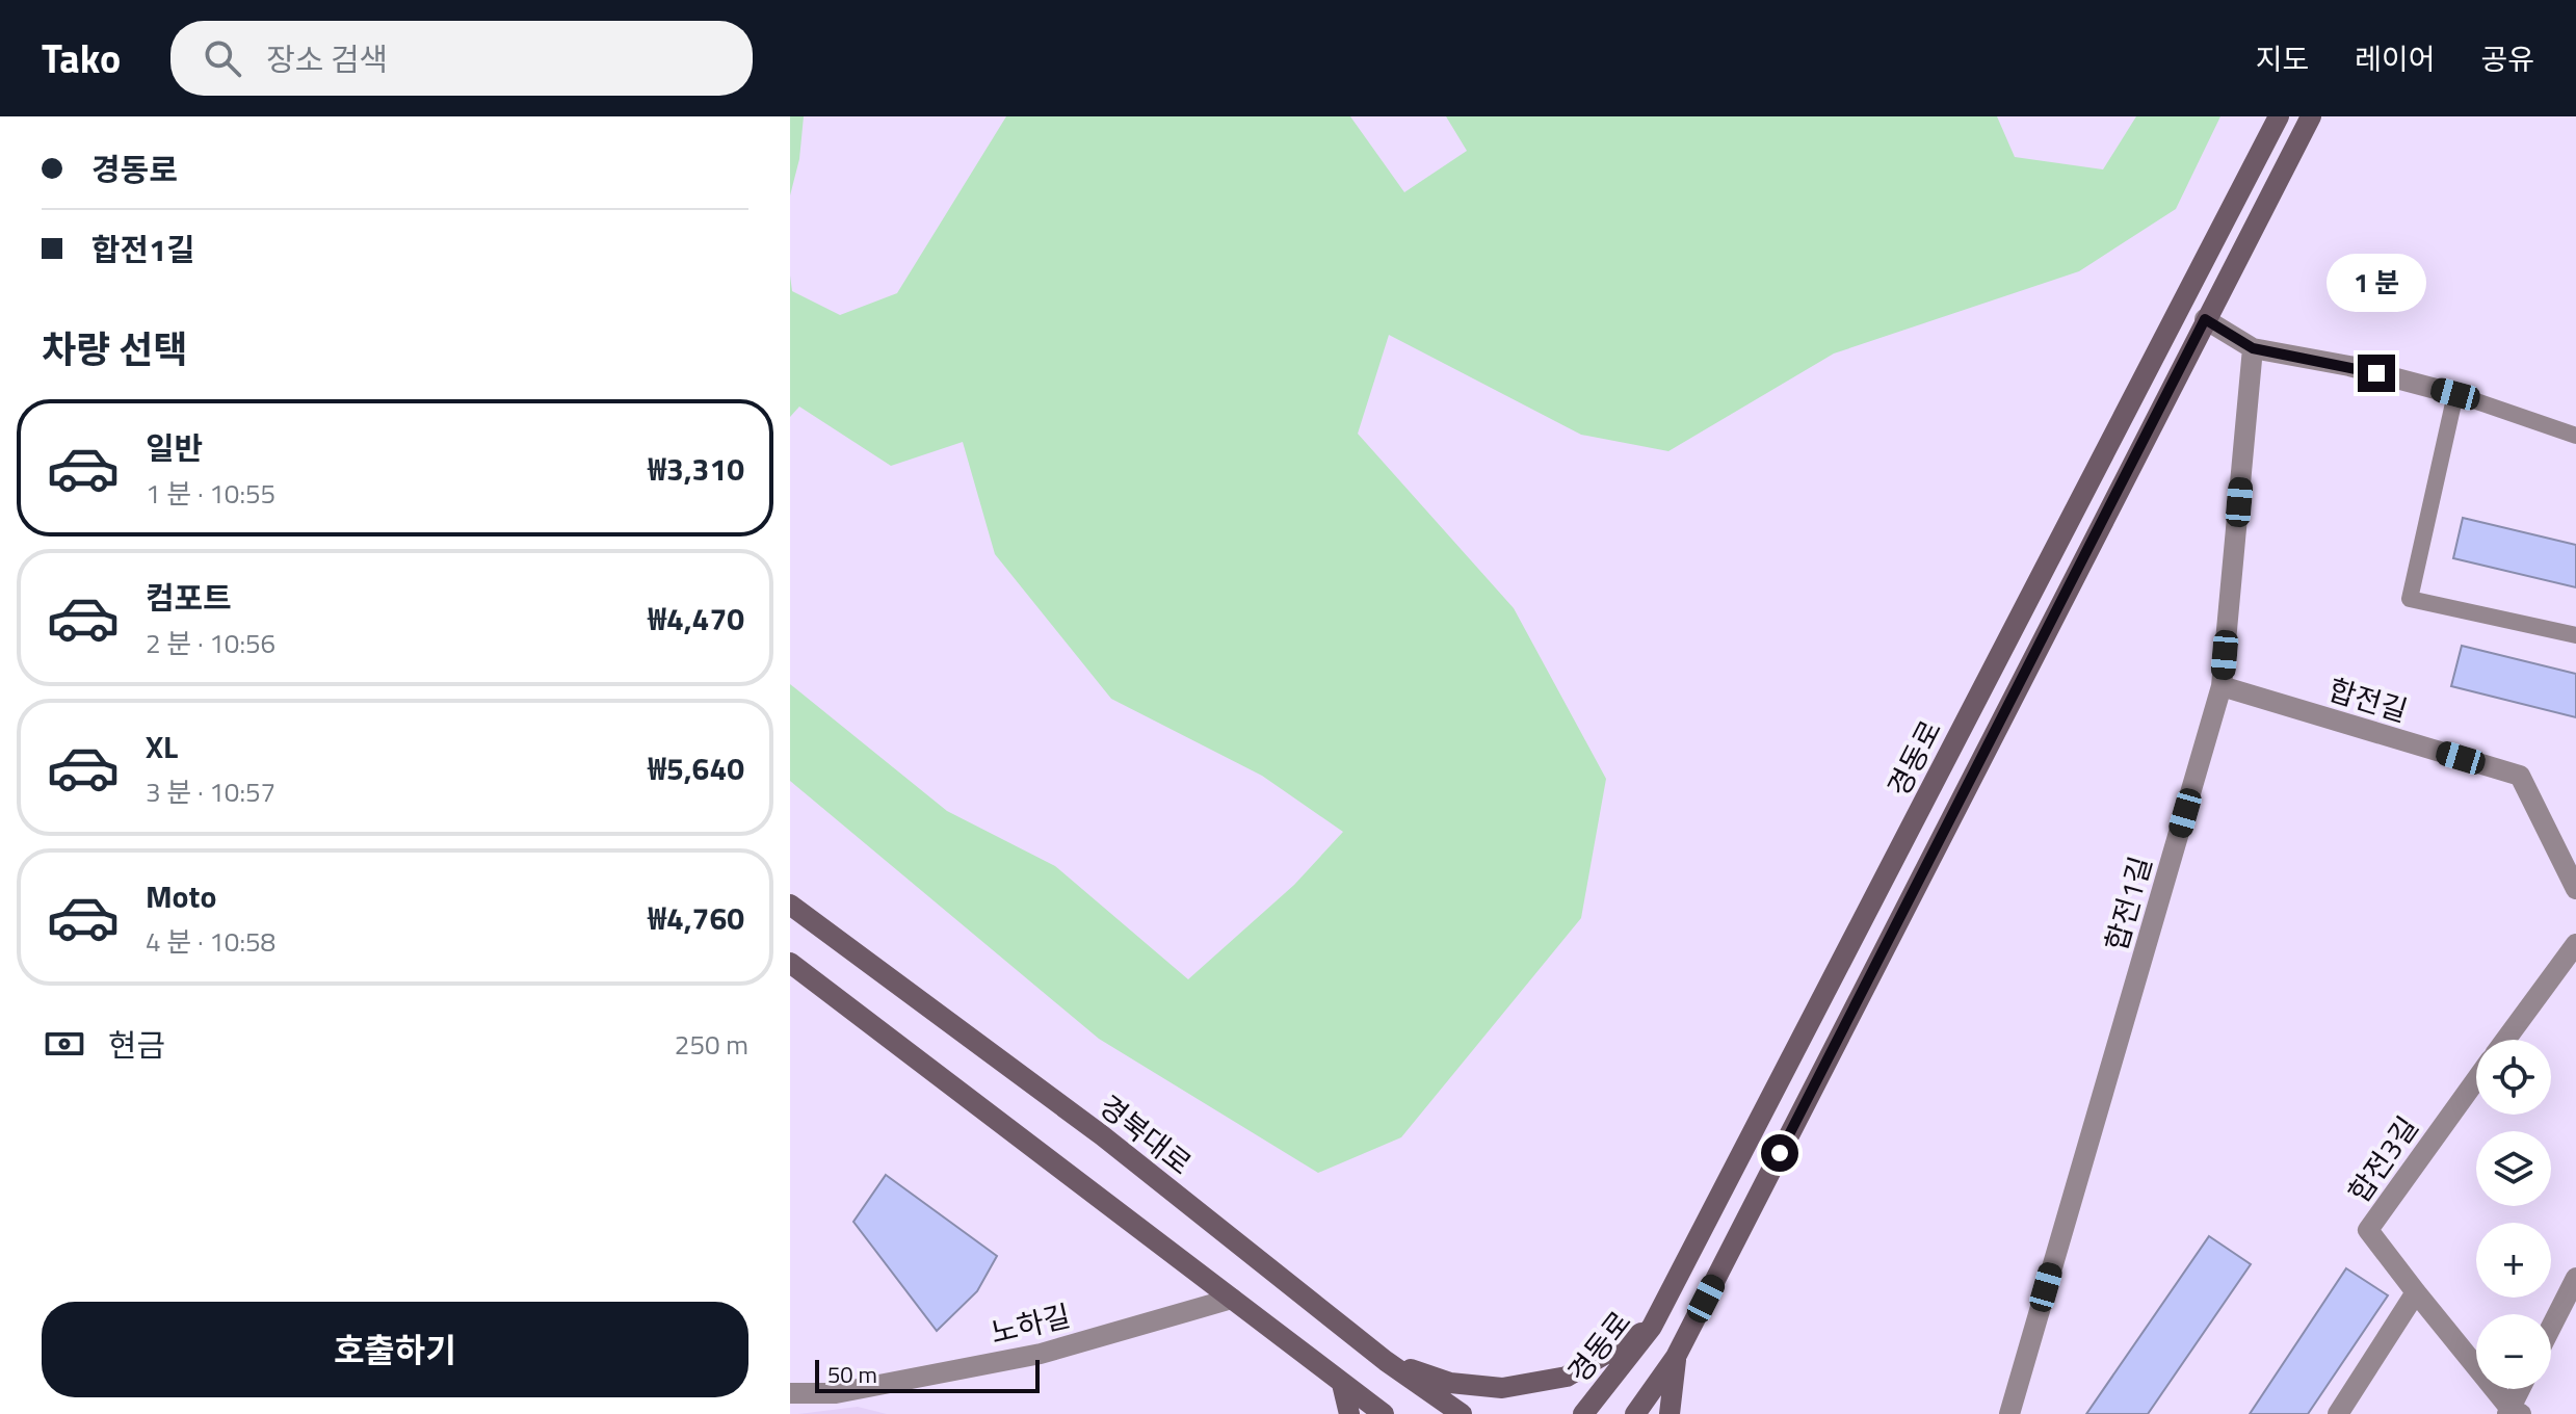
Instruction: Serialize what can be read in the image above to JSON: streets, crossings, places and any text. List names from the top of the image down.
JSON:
{
  "streets": {
    "street": [
      "합전길",
      "경동로",
      "합전1길",
      "경북대로",
      "합전3길",
      "노하길"
    ]
  },
  "crossings": [
    ["합전길", "합전1길"]
  ],
  "scale_bar": "50 m",
  "page": {
    "header": "Tako",
    "search": "장소 검색",
    "nav": ["지도", "레이어", "공유"],
    "banner": ["경동로", "합전1길"],
    "bubble": "1 분",
    "heading": "차량 선택",
    "list": [
      {
        "name": "일반",
        "note": "1 분 · 10:55",
        "value": "₩3,310"
      },
      {
        "name": "컴포트",
        "note": "2 분 · 10:56",
        "value": "₩4,470"
      },
      {
        "name": "XL",
        "note": "3 분 · 10:57",
        "value": "₩5,640"
      },
      {
        "name": "Moto",
        "note": "4 분 · 10:58",
        "value": "₩4,760"
      }
    ],
    "pay": ["현금", "250 m"],
    "map_buttons": ["+", "−"],
    "buttons": "호출하기",
    "scale": "50 m"
  }
}
